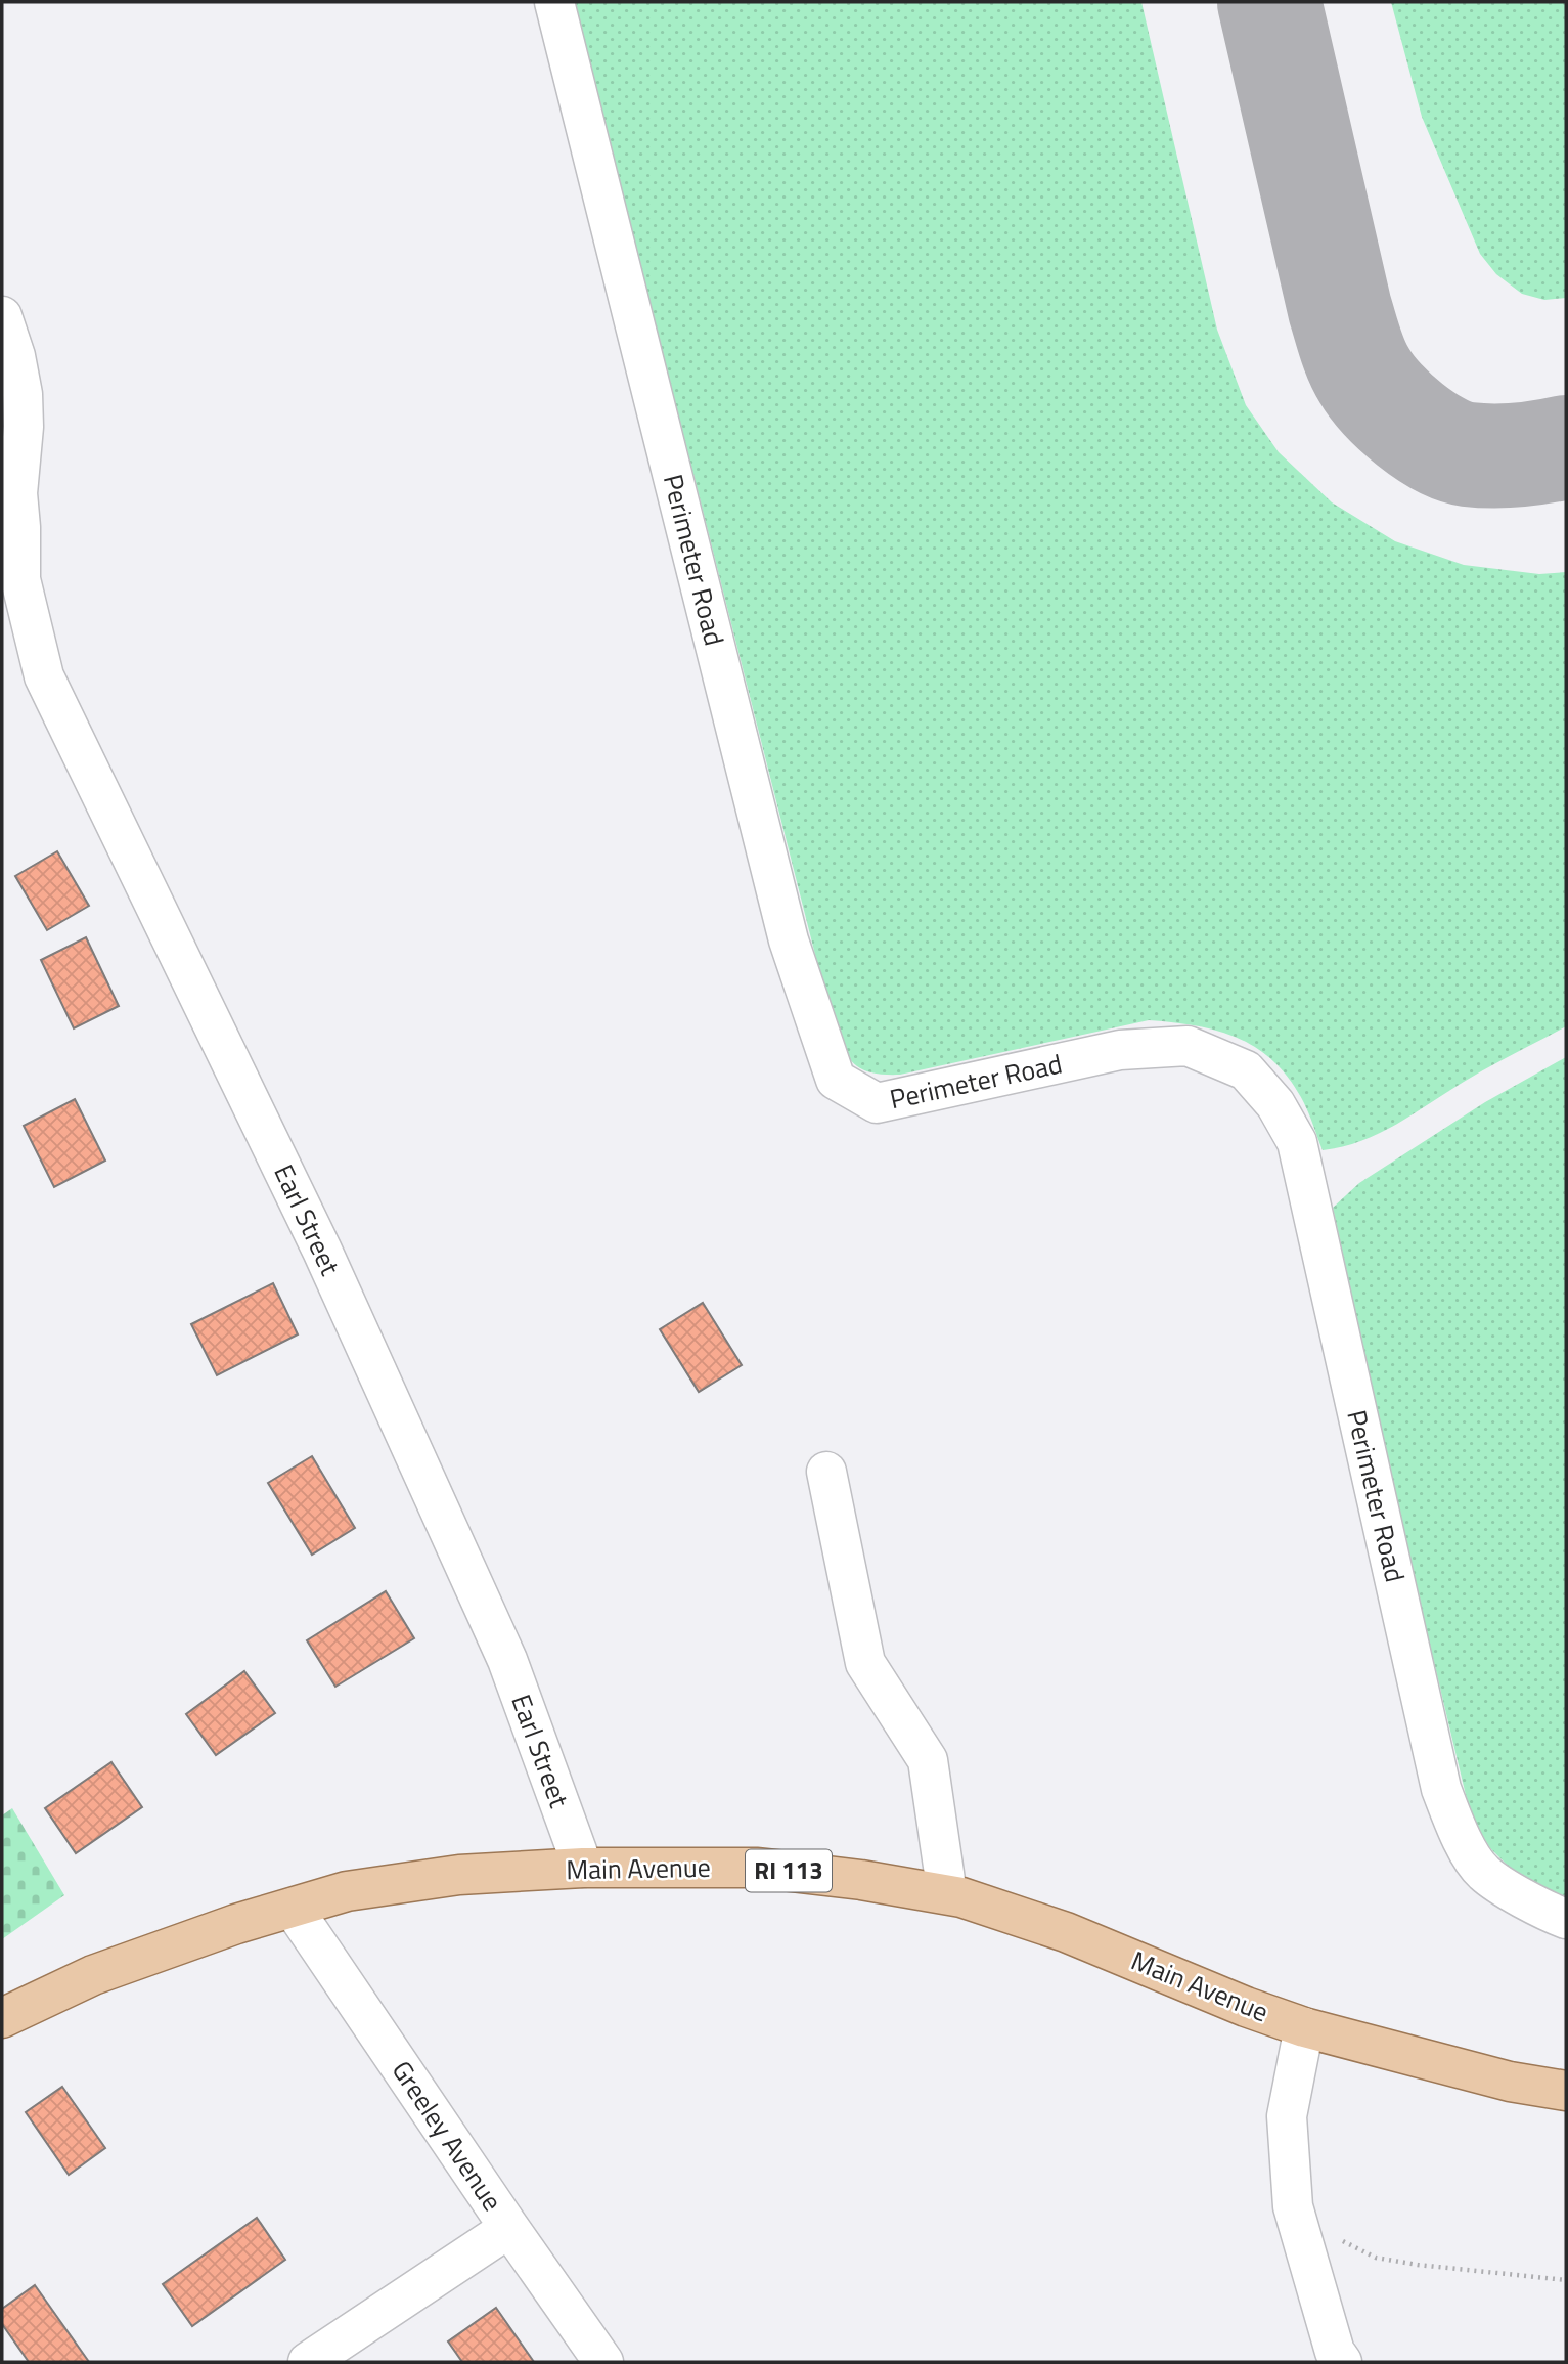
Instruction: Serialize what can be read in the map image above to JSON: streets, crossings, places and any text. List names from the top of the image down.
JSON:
{
  "streets": {
    "main road": ["Main Avenue", "RI 113"],
    "street": ["Perimeter Road", "Earl Street", "Greeley Avenue"]
  },
  "crossings": [
    ["Earl Street", "Main Avenue"],
    ["Main Avenue", "Greeley Avenue"]
  ]
}
